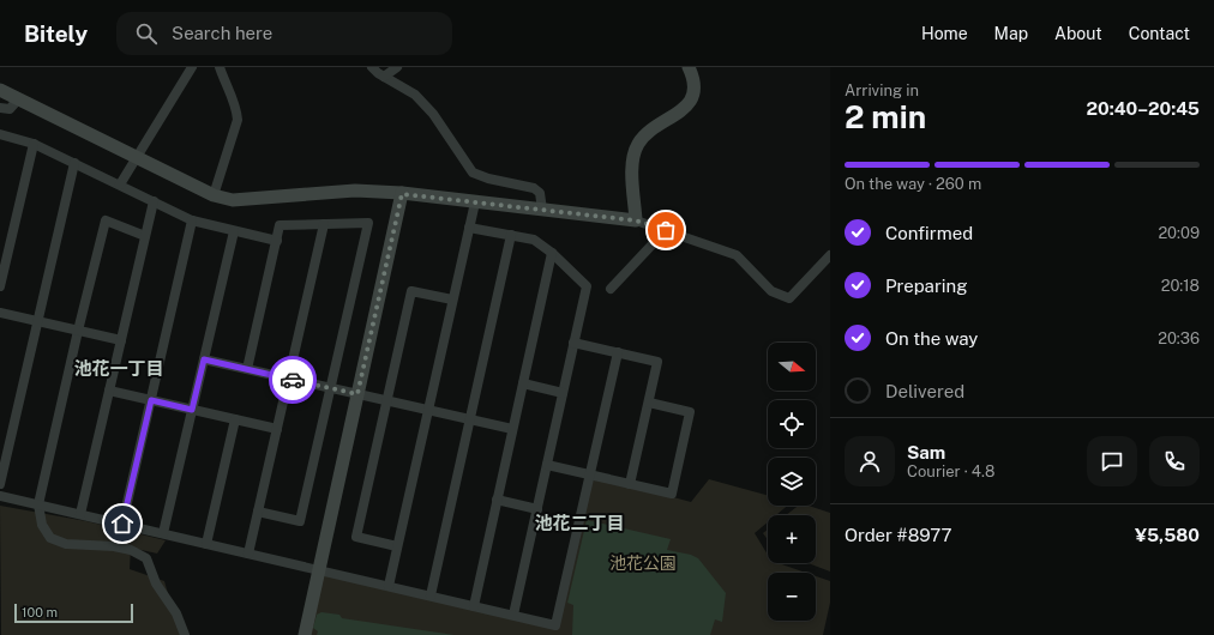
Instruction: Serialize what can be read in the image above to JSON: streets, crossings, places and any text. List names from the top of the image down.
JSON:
{
  "districts": ["池花一丁目", "池花二丁目"],
  "parks": ["池花公園"],
  "scale_bar": "100 m",
  "north": "right",
  "page": {
    "header": "Bitely",
    "search": "Search here",
    "nav": [
      "Home",
      "Map",
      "About",
      "Contact"
    ],
    "heading": ["2 min", "Arriving in", "20:40–20:45"],
    "panel": [
      "Sam",
      "Courier · 4.8",
      "Order #8977",
      "¥5,580"
    ],
    "bar": "On the way · 260 m",
    "list": [
      ["Confirmed", "20:09"],
      ["Preparing", "20:18"],
      ["On the way", "20:36"],
      "Delivered"
    ],
    "map_buttons": ["+", "−"],
    "scale": "100 m"
  }
}
